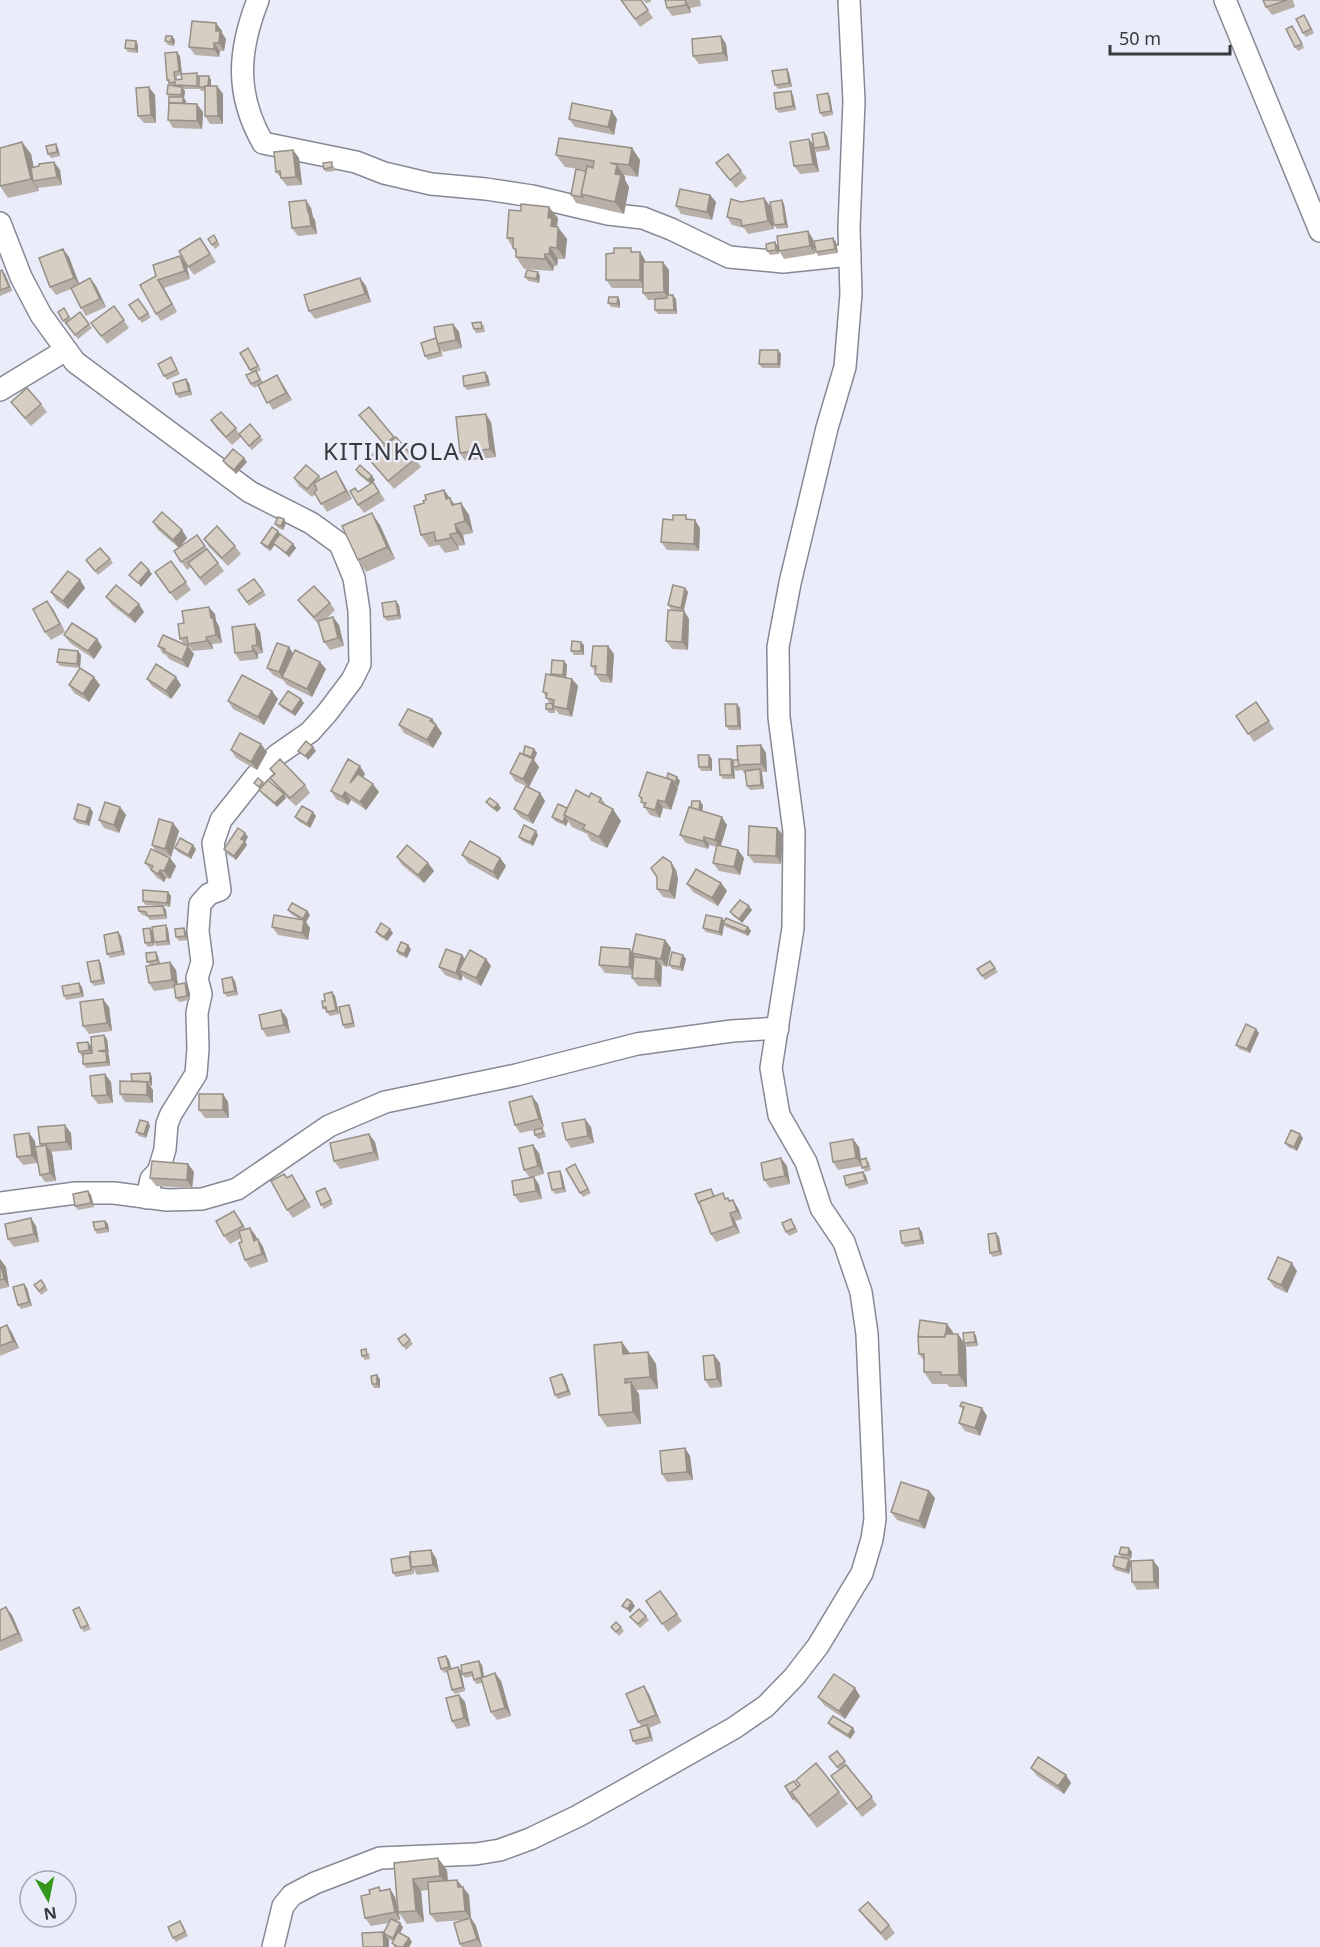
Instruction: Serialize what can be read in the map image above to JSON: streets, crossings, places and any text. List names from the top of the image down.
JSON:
{
  "districts": ["KITINKOLA A"],
  "scale_bar": "50 m",
  "north": "bottom"
}
